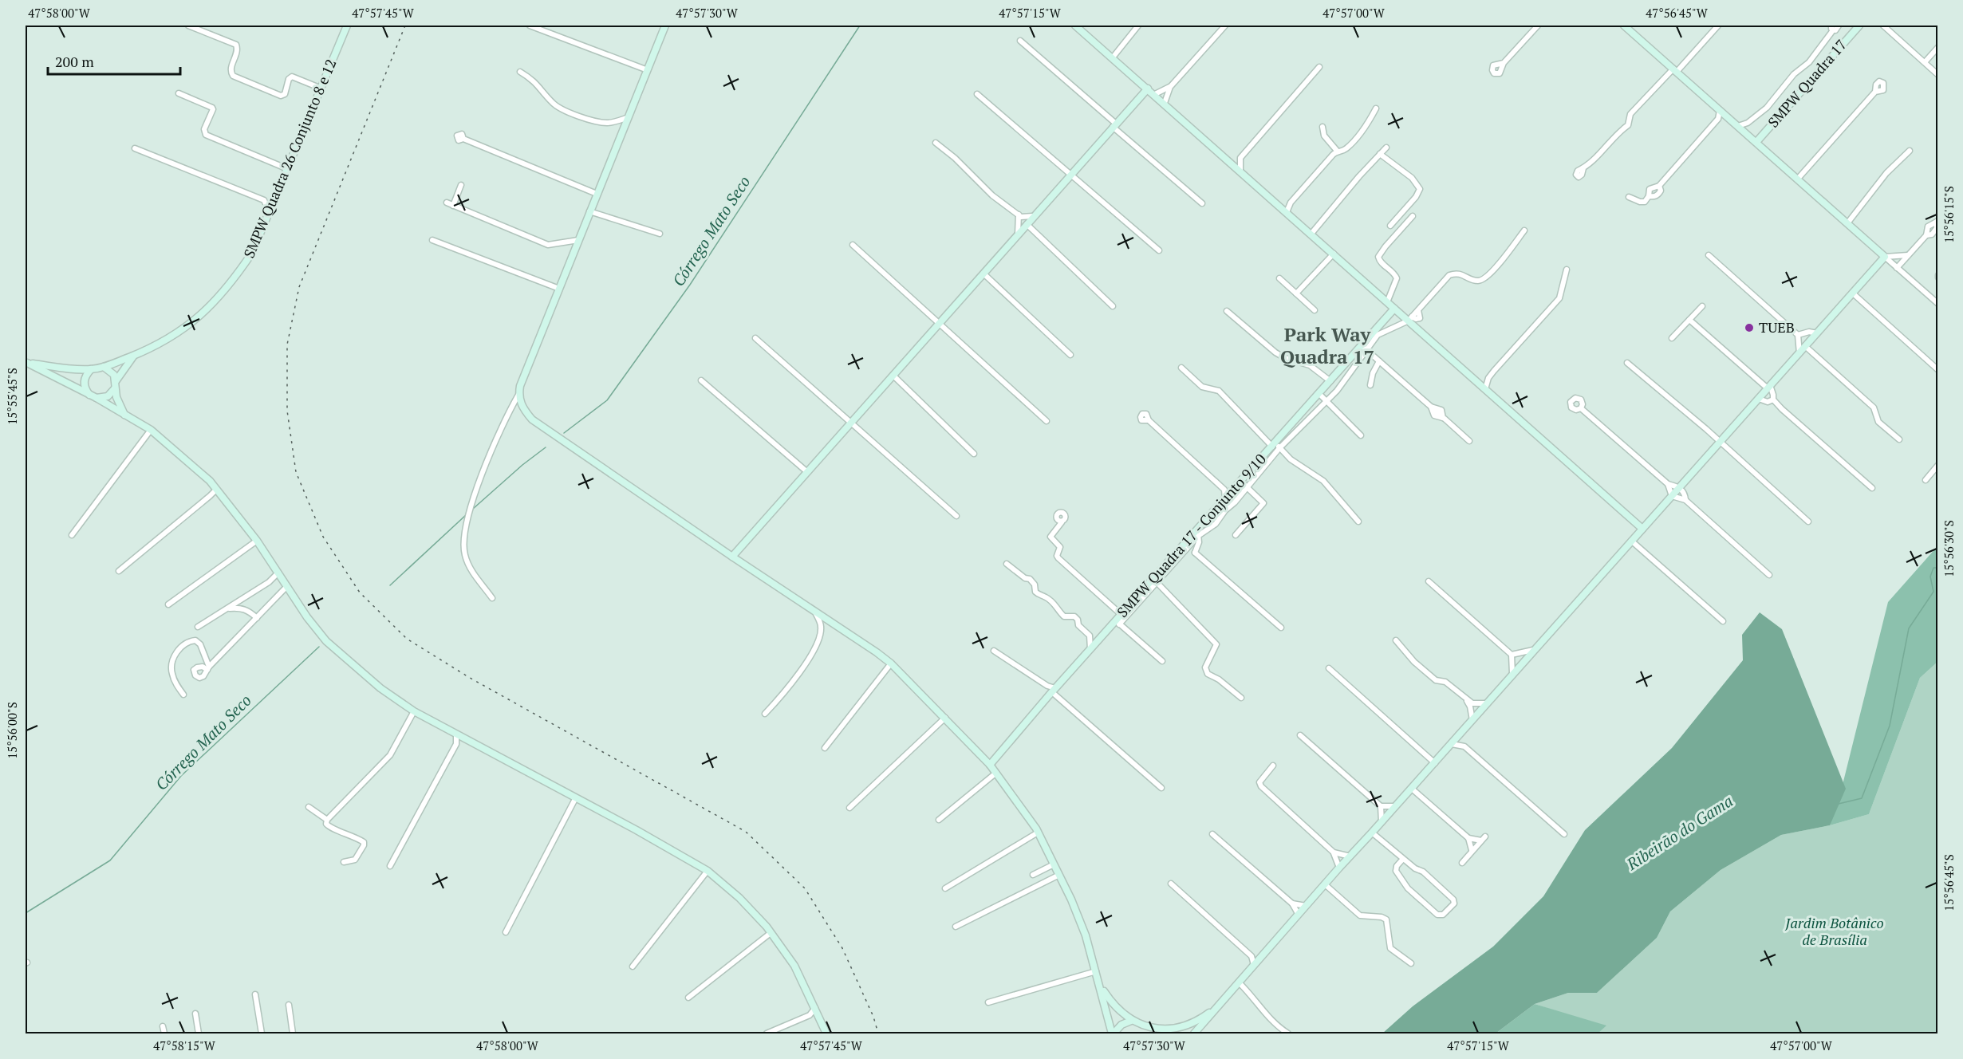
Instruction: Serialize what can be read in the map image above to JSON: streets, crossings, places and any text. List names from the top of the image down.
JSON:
{
  "streets": {
    "street": ["SMPW Quadra 17", "SMPW Quadra 26 Conjunto 8 e 12", "SMPW Quadra 17 - Conjunto 9/10"]
  },
  "districts": ["Park Way Quadra 17"],
  "water": ["Córrego Mato Seco", "Ribeirão do Gama"],
  "parks": ["Jardim Botânico de Brasília"],
  "places": ["TUEB"],
  "scale_bar": "200 m",
  "coordinates": [
    "47°58'00\"W",
    "47°57'45\"W",
    "47°57'30\"W",
    "47°57'15\"W",
    "47°57'00\"W",
    "47°56'45\"W",
    "15°56'15\"S",
    "15°55'45\"S",
    "15°56'30\"S",
    "15°56'00\"S",
    "15°56'45\"S",
    "47°58'15\"W"
  ]
}
